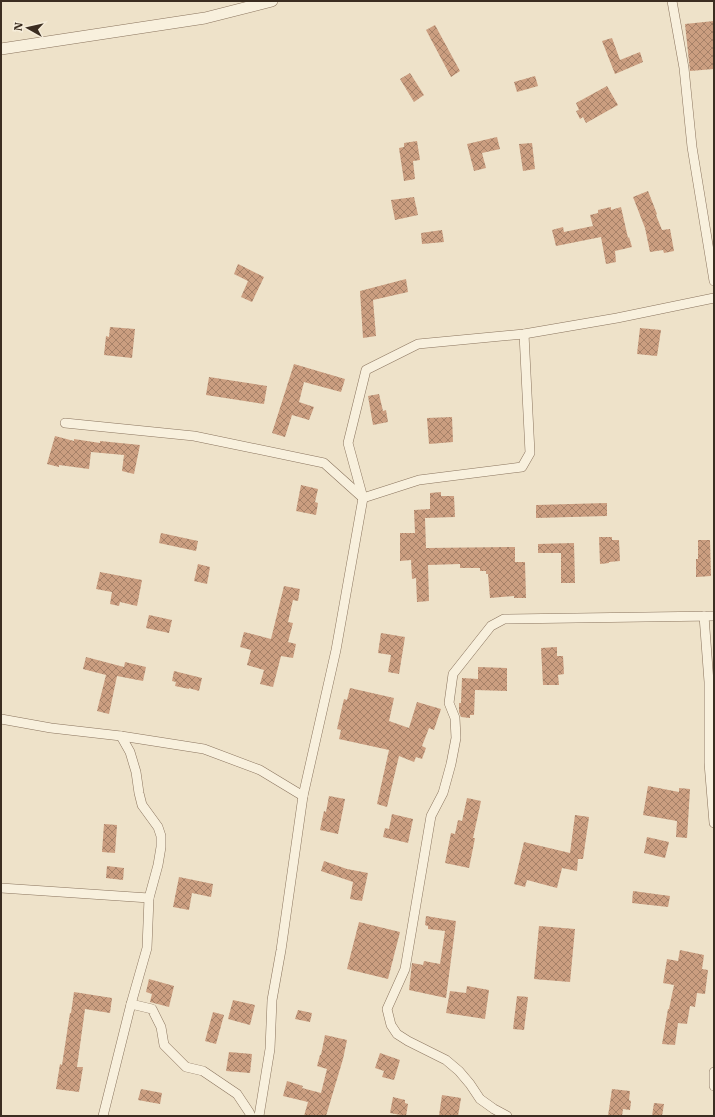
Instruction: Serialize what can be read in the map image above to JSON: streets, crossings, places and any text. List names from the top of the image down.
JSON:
{
  "north": "left"
}
